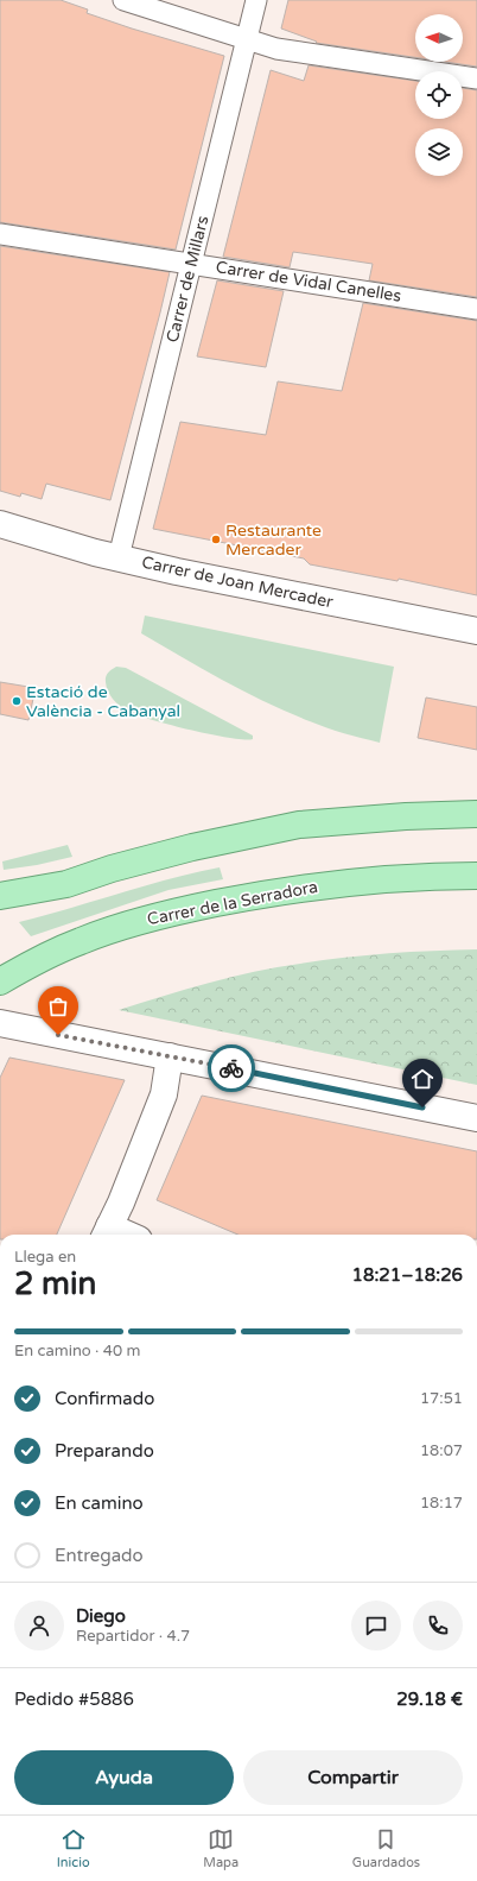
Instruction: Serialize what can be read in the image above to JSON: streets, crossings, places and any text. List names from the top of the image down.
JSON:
{
  "streets": {
    "main road": ["Carrer de la Serradora"],
    "street": ["Carrer de Millars", "Carrer de Vidal Canelles", "Carrer de Joan Mercader"]
  },
  "crossings": [
    ["Carrer de Millars", "Carrer de Vidal Canelles"],
    ["Carrer de Millars", "Carrer de Joan Mercader"]
  ],
  "places": ["Restaurante Mercader", "Estació de València - Cabanyal"],
  "north": "left",
  "page": {
    "heading": ["2 min", "Llega en", "18:21–18:26"],
    "panel": [
      "Diego",
      "Repartidor · 4.7",
      "Pedido #5886",
      "29.18 €"
    ],
    "bar": "En camino · 40 m",
    "list": [
      ["Confirmado", "17:51"],
      ["Preparando", "18:07"],
      ["En camino", "18:17"],
      "Entregado"
    ],
    "buttons": ["Ayuda", "Compartir"],
    "tabs": ["Inicio", "Mapa", "Guardados"]
  }
}
